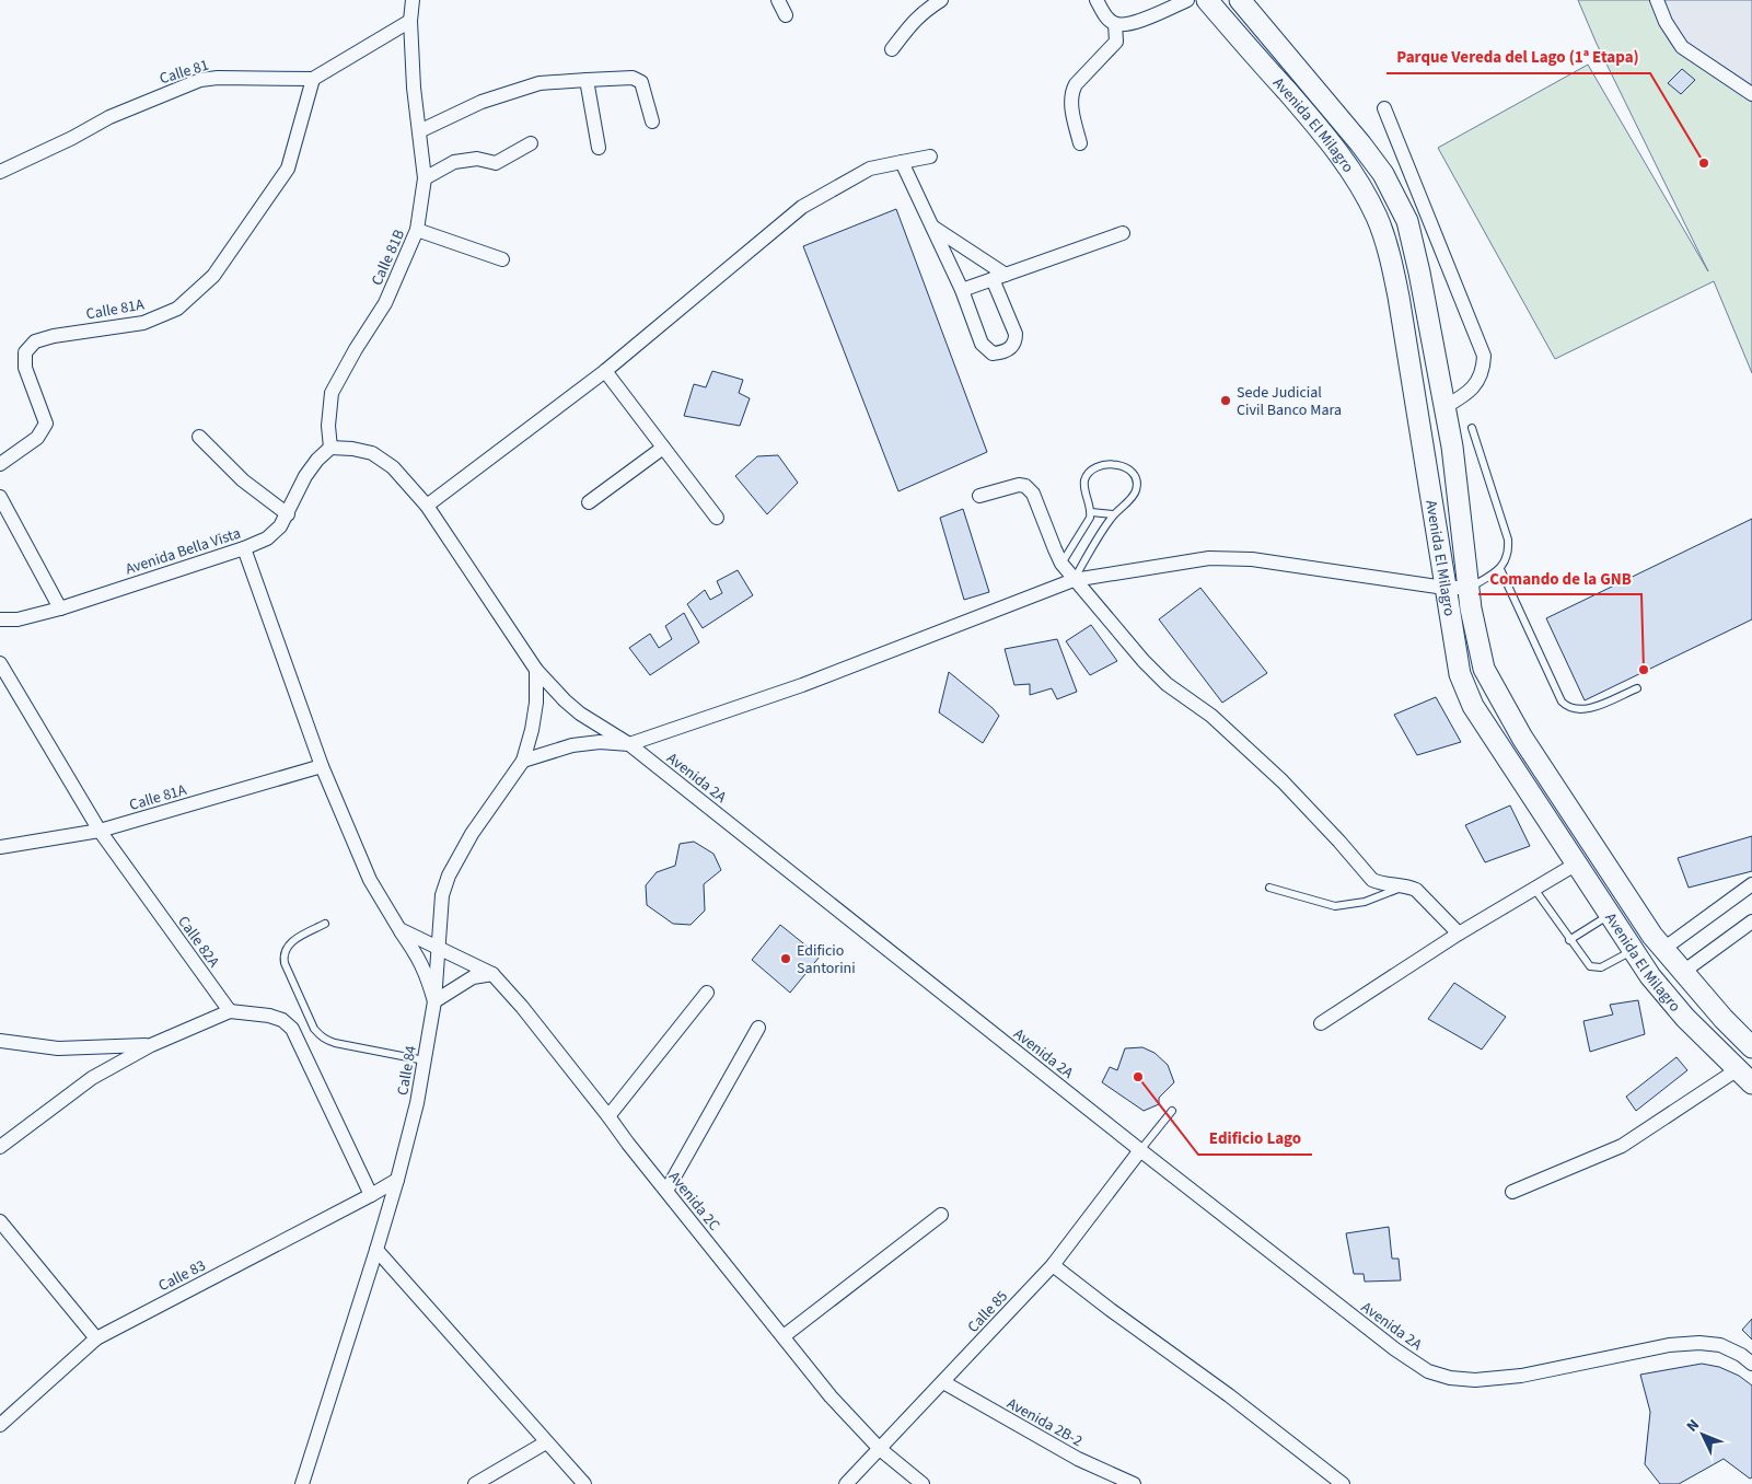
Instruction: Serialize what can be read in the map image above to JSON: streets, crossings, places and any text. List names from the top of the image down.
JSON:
{
  "streets": {
    "main road": ["Avenida El Milagro"],
    "street": [
      "Calle 81",
      "Calle 81B",
      "Calle 81A",
      "Avenida Bella Vista",
      "Avenida 2A",
      "Calle 82A",
      "Calle 84",
      "Avenida 2C",
      "Calle 83",
      "Calle 85",
      "Avenida 2B-2"
    ]
  },
  "crossings": [
    ["Calle 81", "Calle 81A"],
    ["Calle 81B", "Avenida Bella Vista"],
    ["Calle 81B", "Avenida 2A"],
    ["Calle 81A", "Calle 82A"],
    ["Avenida Bella Vista", "Avenida 2A"],
    ["Avenida 2A", "Calle 84"],
    ["Avenida 2A", "Calle 85"],
    ["Calle 84", "Avenida 2C"],
    ["Calle 84", "Calle 83"],
    ["Avenida 2C", "Calle 85"],
    ["Calle 85", "Avenida 2B-2"]
  ],
  "places": [
    "Parque Vereda del Lago (1ª Etapa)",
    "Sede Judicial Civil Banco Mara",
    "Comando de la GNB",
    "Edificio Santorini",
    "Edificio Lago"
  ],
  "north": "top left"
}
